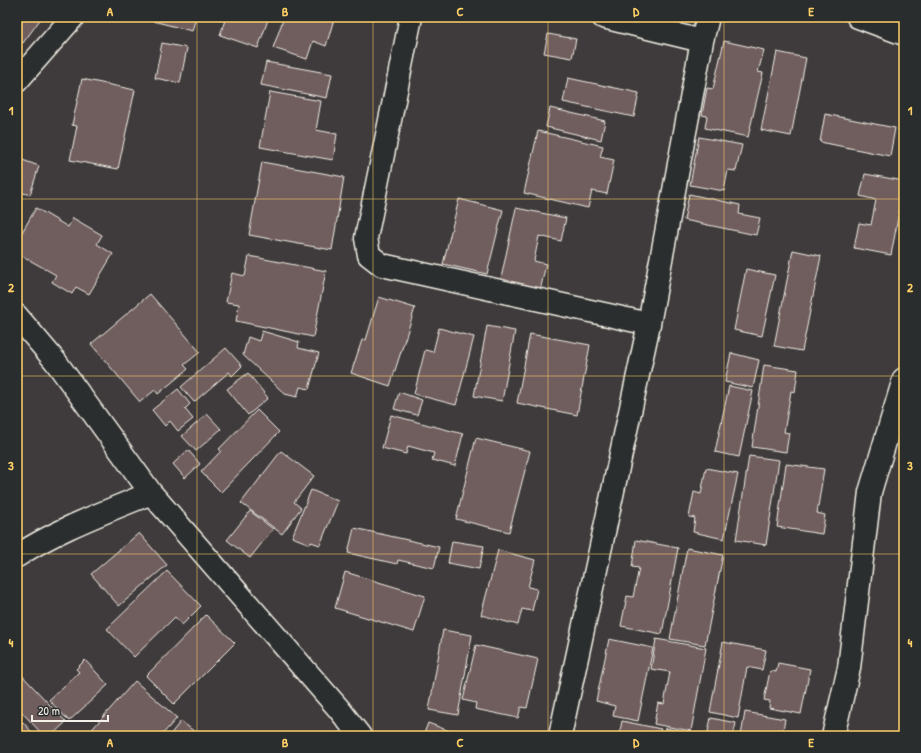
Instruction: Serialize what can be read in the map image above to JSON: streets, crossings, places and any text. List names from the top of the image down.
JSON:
{
  "scale_bar": "20 m",
  "grid": {
    "columns": [
      "A",
      "B",
      "C",
      "D",
      "E"
    ],
    "rows": [
      "1",
      "2",
      "3",
      "4"
    ]
  }
}
